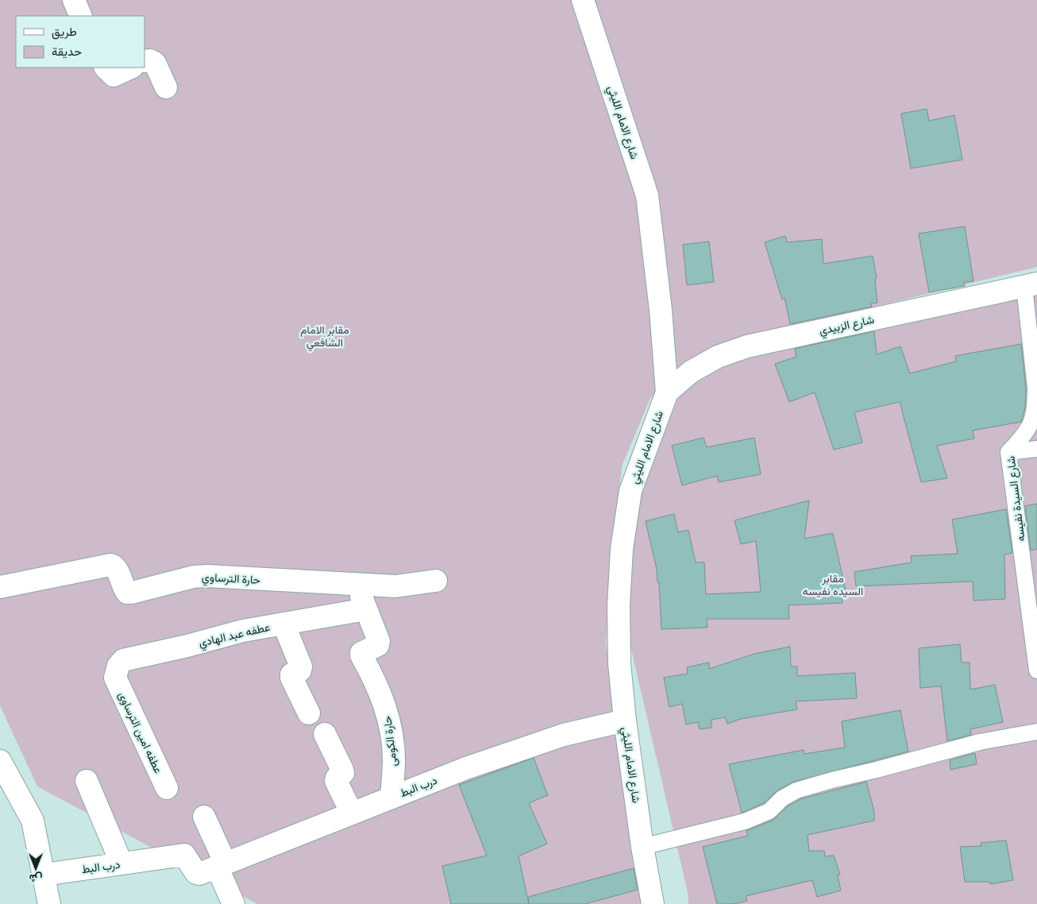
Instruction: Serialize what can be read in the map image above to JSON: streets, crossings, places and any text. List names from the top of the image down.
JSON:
{
  "streets": {
    "street": [
      "شارع الامام الليثي",
      "شارع الزبيدي",
      "حارة الترساوي",
      "عطفه عبد الهادي",
      "عطفه امين الترساوى",
      "حارة الكومى",
      "درب البط"
    ],
    "lane": ["شارع السيدة نفيسه"]
  },
  "crossings": [
    ["شارع الامام الليثي", "شارع الزبيدي"],
    ["شارع الامام الليثي", "درب البط"],
    ["شارع الزبيدي", "شارع السيدة نفيسه"],
    ["حارة الترساوي", "حارة الكومى"],
    ["عطفه عبد الهادي", "عطفه امين الترساوى"],
    ["عطفه عبد الهادي", "حارة الكومى"],
    ["حارة الكومى", "درب البط"]
  ],
  "parks": ["مقابر الامام الشافعي", "مقابر السيده نفيسه"],
  "legend": ["طريق", "حديقة"],
  "north": "bottom"
}
